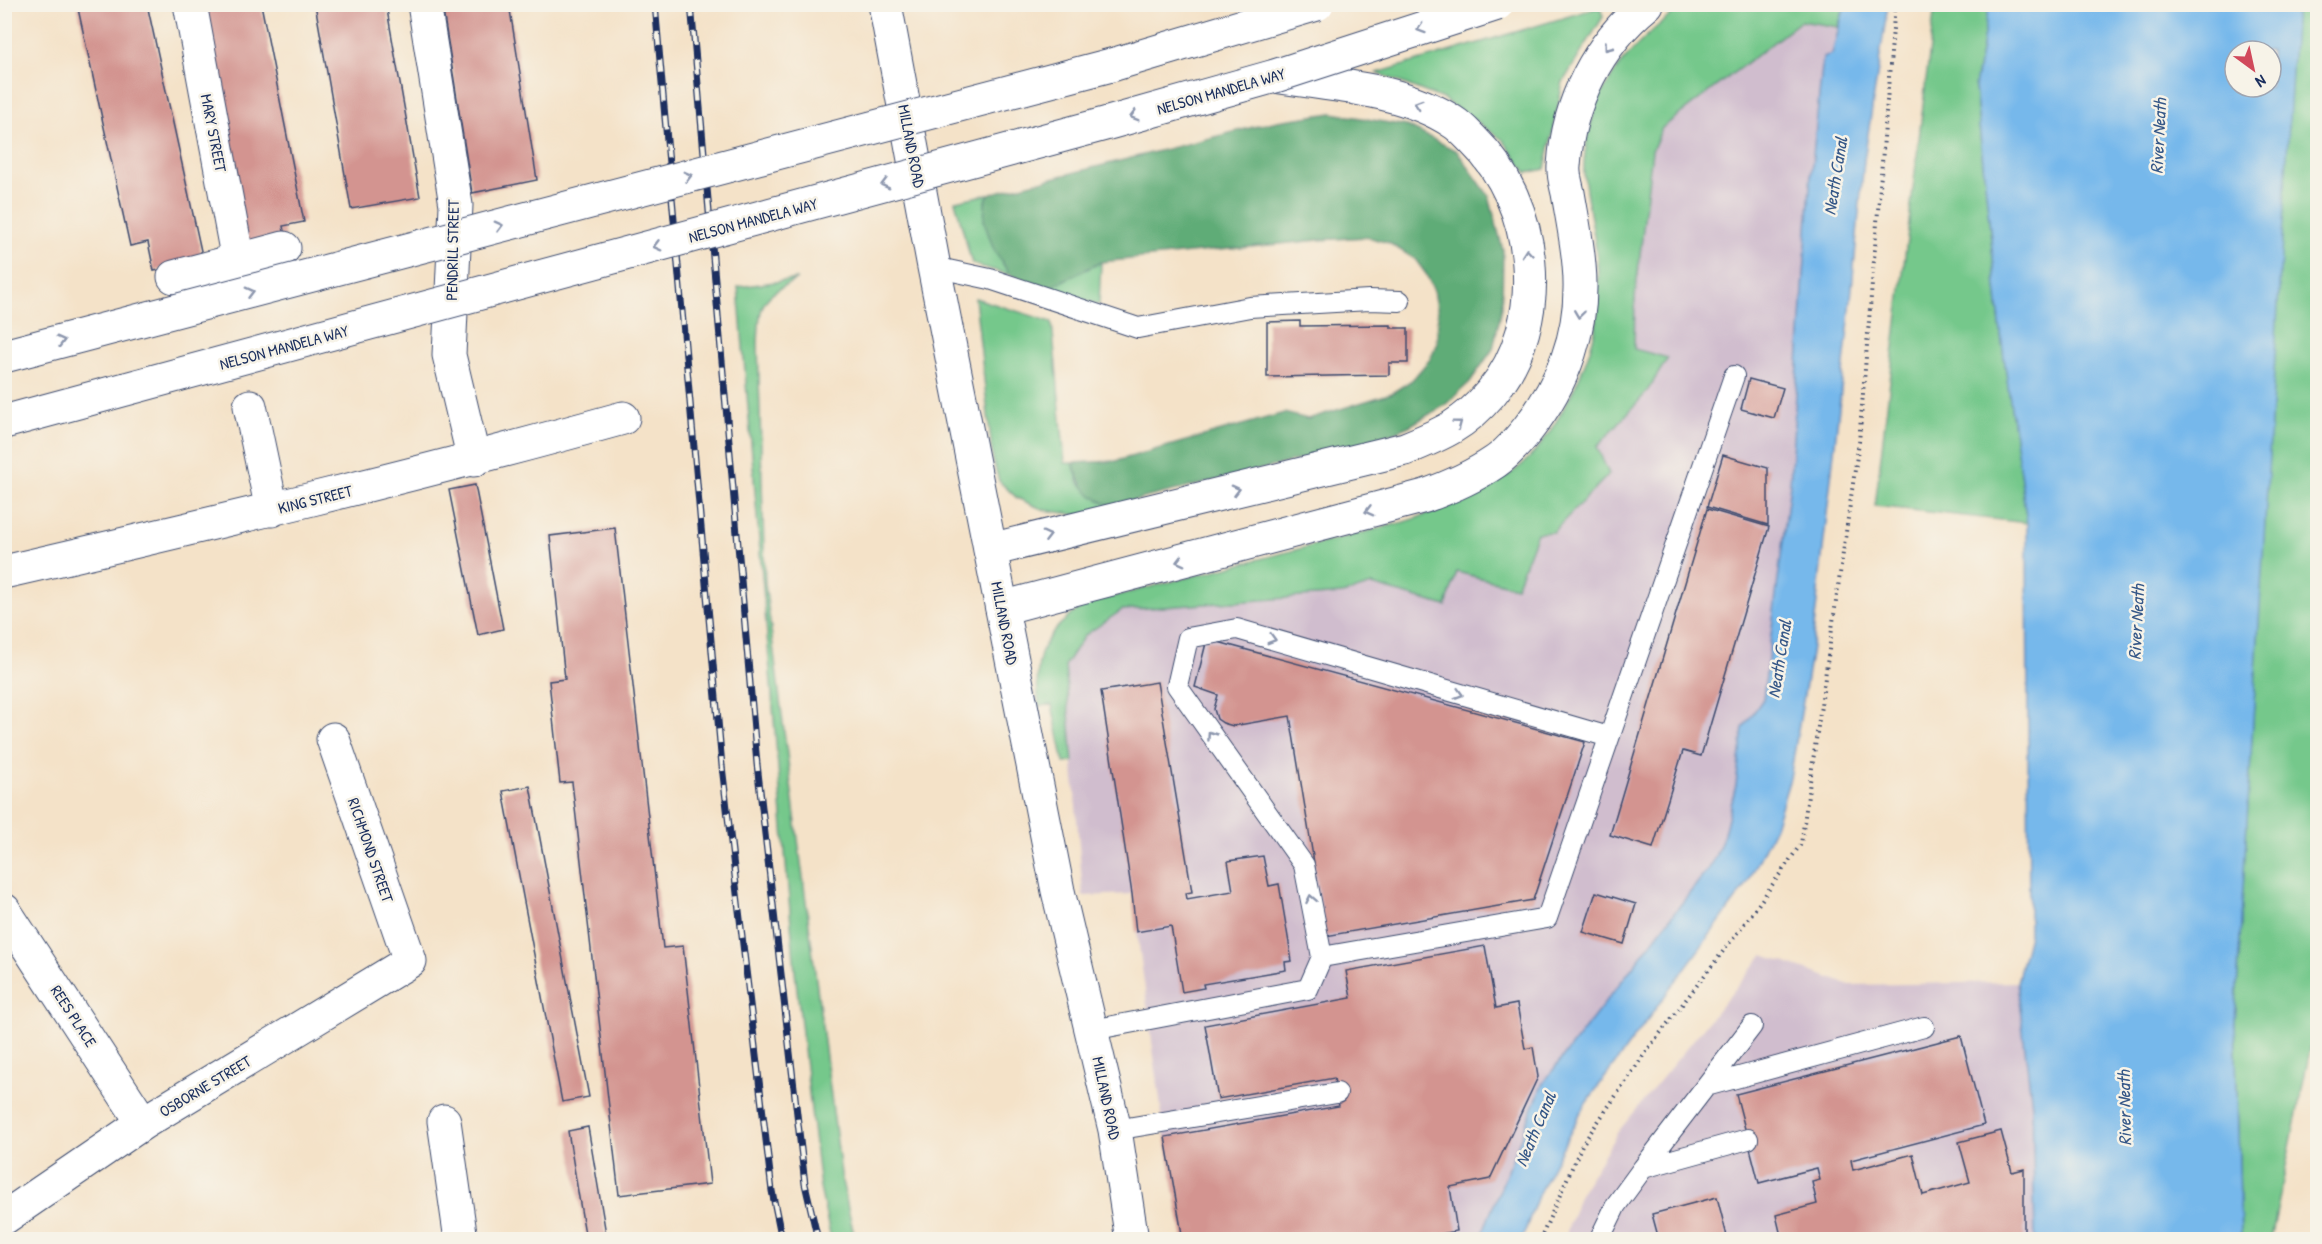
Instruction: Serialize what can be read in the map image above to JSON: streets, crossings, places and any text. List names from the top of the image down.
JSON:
{
  "streets": {
    "main road": [
      "NELSON MANDELA WAY",
      "MARY STREET",
      "MILLAND ROAD",
      "PENDRILL STREET",
      "KING STREET",
      "RICHMOND STREET",
      "REES PLACE",
      "OSBORNE STREET"
    ]
  },
  "crossings": [
    ["PENDRILL STREET", "KING STREET"],
    ["RICHMOND STREET", "OSBORNE STREET"],
    ["REES PLACE", "OSBORNE STREET"]
  ],
  "water": ["River Neath", "Neath Canal"],
  "north": "bottom right"
}
